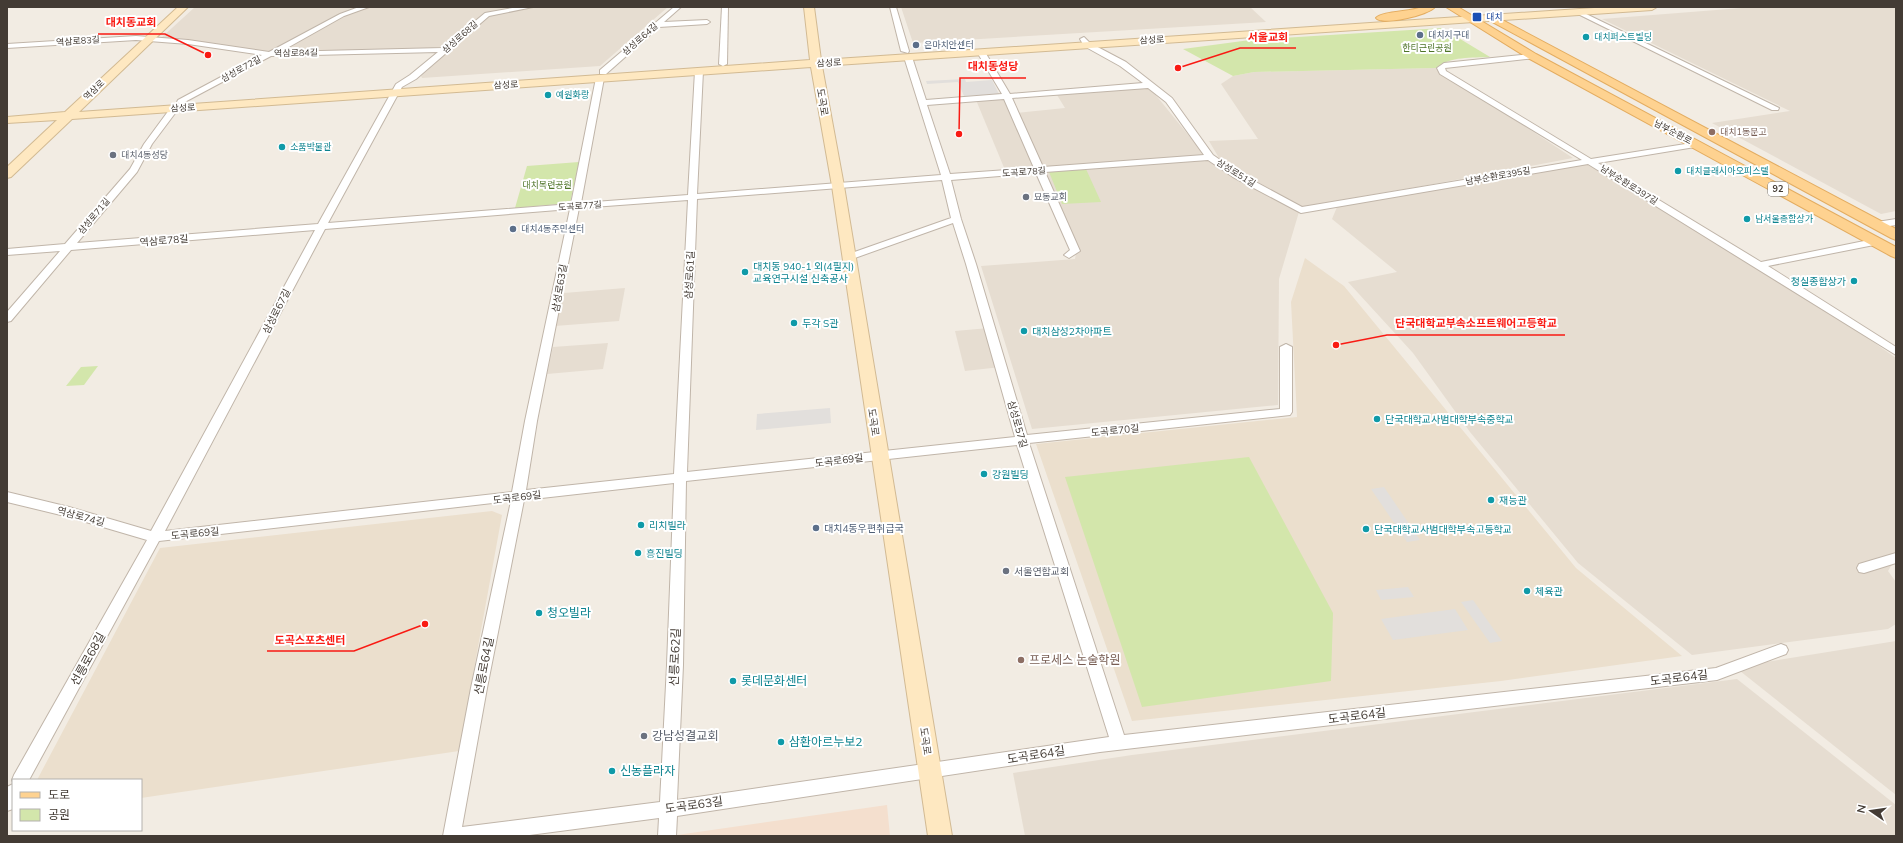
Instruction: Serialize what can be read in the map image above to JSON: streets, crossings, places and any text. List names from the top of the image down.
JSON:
{
  "streets": {
    "main road": [
      "삼성로",
      "역삼로",
      "도곡로",
      "남부순환로",
      "92"
    ],
    "street": [
      "삼성로68길",
      "삼성로64길",
      "역삼로83길",
      "역삼로84길",
      "삼성로72길",
      "도곡로78길",
      "삼성로51길",
      "남부순환로395길",
      "남부순환로397길",
      "도곡로77길",
      "삼성로71길",
      "역삼로78길",
      "삼성로61길",
      "삼성로63길",
      "삼성로67길",
      "삼성로57길",
      "도곡로70길",
      "도곡로69길",
      "역삼로74길",
      "선릉로62길",
      "선릉로68길",
      "선릉로64길",
      "도곡로64길",
      "도곡로63길"
    ]
  },
  "crossings": [
    ["삼성로68길", "삼성로"],
    ["삼성로68길", "역삼로84길"],
    ["삼성로68길", "삼성로67길"],
    ["삼성로64길", "삼성로"],
    ["삼성로64길", "삼성로63길"],
    ["삼성로", "삼성로72길"],
    ["삼성로", "역삼로"],
    ["삼성로", "도곡로"],
    ["삼성로", "남부순환로"],
    ["삼성로", "삼성로51길"],
    ["삼성로", "삼성로71길"],
    ["삼성로", "삼성로61길"],
    ["삼성로", "삼성로63길"],
    ["삼성로", "삼성로67길"],
    ["삼성로", "삼성로57길"],
    ["역삼로83길", "역삼로84길"],
    ["역삼로83길", "역삼로"],
    ["역삼로84길", "삼성로72길"],
    ["역삼로84길", "역삼로"],
    ["삼성로72길", "삼성로71길"],
    ["도곡로", "도곡로78길"],
    ["도곡로", "도곡로77길"],
    ["도곡로", "도곡로70길"],
    ["도곡로", "도곡로69길"],
    ["도곡로", "도곡로64길"],
    ["도곡로", "도곡로63길"],
    ["남부순환로", "남부순환로395길"],
    ["남부순환로", "남부순환로397길"],
    ["도곡로78길", "삼성로51길"],
    ["도곡로78길", "도곡로77길"],
    ["도곡로78길", "삼성로57길"],
    ["삼성로51길", "남부순환로395길"],
    ["남부순환로395길", "남부순환로397길"],
    ["도곡로77길", "역삼로78길"],
    ["도곡로77길", "삼성로61길"],
    ["도곡로77길", "삼성로63길"],
    ["도곡로77길", "삼성로67길"],
    ["삼성로71길", "역삼로78길"],
    ["역삼로78길", "삼성로67길"],
    ["삼성로61길", "도곡로69길"],
    ["삼성로61길", "선릉로62길"],
    ["삼성로63길", "도곡로69길"],
    ["삼성로63길", "선릉로64길"],
    ["삼성로67길", "도곡로69길"],
    ["삼성로67길", "역삼로74길"],
    ["삼성로67길", "선릉로68길"],
    ["삼성로57길", "도곡로70길"],
    ["삼성로57길", "도곡로64길"],
    ["도곡로70길", "도곡로69길"],
    ["도곡로69길", "역삼로74길"],
    ["도곡로69길", "선릉로62길"],
    ["도곡로69길", "선릉로68길"],
    ["도곡로69길", "선릉로64길"],
    ["역삼로74길", "선릉로68길"],
    ["선릉로62길", "도곡로63길"],
    ["도곡로64길", "도곡로63길"]
  ],
  "parks": ["한티근린공원", "대치목련공원"],
  "places": {
    "transit": ["대치"],
    "other": [
      "대치지구대",
      "대치퍼스트빌딩",
      "은마치안센터",
      "대치동교회",
      "서울교회",
      "예원화랑",
      "대치1동문고",
      "대치동성당",
      "소품박물관",
      "대치4동성당",
      "대치클래시아오피스텔",
      "묘동교회",
      "남서울종합상가",
      "대치4동주민센터",
      "대치동 940-1 외(4필지) 교육연구시설 신축공사",
      "청실종합상가",
      "두각 S관",
      "대치삼성2차아파트",
      "단국대학교부속소프트웨어고등학교",
      "단국대학교사범대학부속중학교",
      "강원빌딩",
      "재능관",
      "리치빌라",
      "대치4동우편취급국",
      "단국대학교사범대학부속고등학교",
      "흥진빌딩",
      "서울연합교회",
      "체육관",
      "청오빌라",
      "도곡스포츠센터",
      "프로세스 논술학원",
      "롯데문화센터",
      "강남성결교회",
      "삼환아르누보2",
      "신농플라자"
    ]
  },
  "legend": ["도로", "공원"],
  "north": "left"
}
